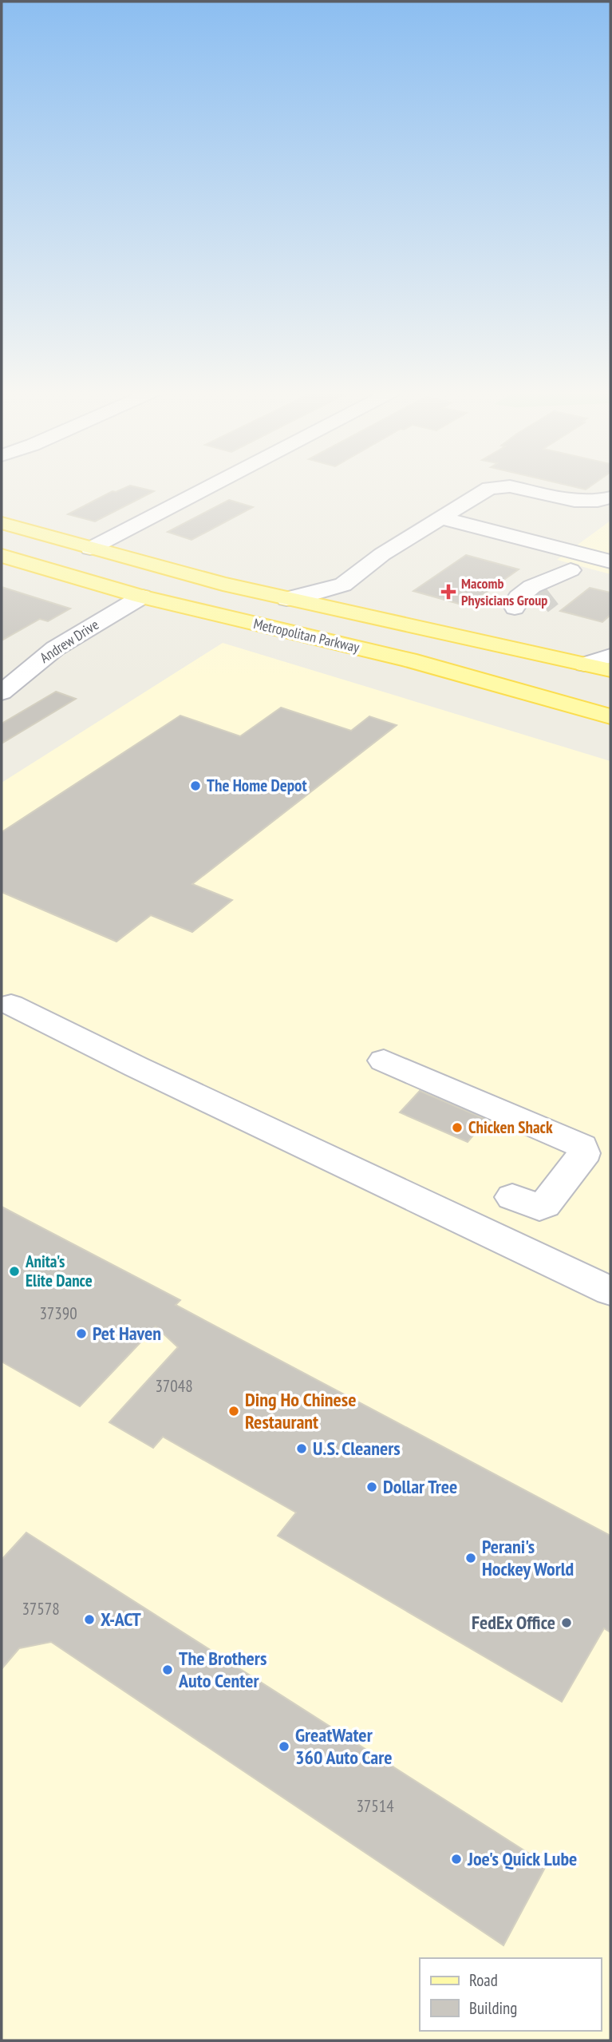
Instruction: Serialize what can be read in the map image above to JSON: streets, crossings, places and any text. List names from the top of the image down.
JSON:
{
  "streets": {
    "main road": ["Metropolitan Parkway"],
    "street": ["Andrew Drive"]
  },
  "crossings": [
    ["Metropolitan Parkway", "Andrew Drive"]
  ],
  "places": {
    "health": ["Macomb Physicians Group"],
    "other": [
      "The Home Depot",
      "Chicken Shack",
      "Anita's Elite Dance",
      "Pet Haven",
      "Ding Ho Chinese Restaurant",
      "U.S. Cleaners",
      "Dollar Tree",
      "Perani's Hockey World",
      "X-ACT",
      "FedEx Office",
      "The Brothers Auto Center",
      "GreatWater 360 Auto Care",
      "Joe's Quick Lube"
    ]
  },
  "house_numbers": [
    "37390",
    "37048",
    "37578",
    "37514"
  ],
  "legend": ["Road", "Building"]
}
